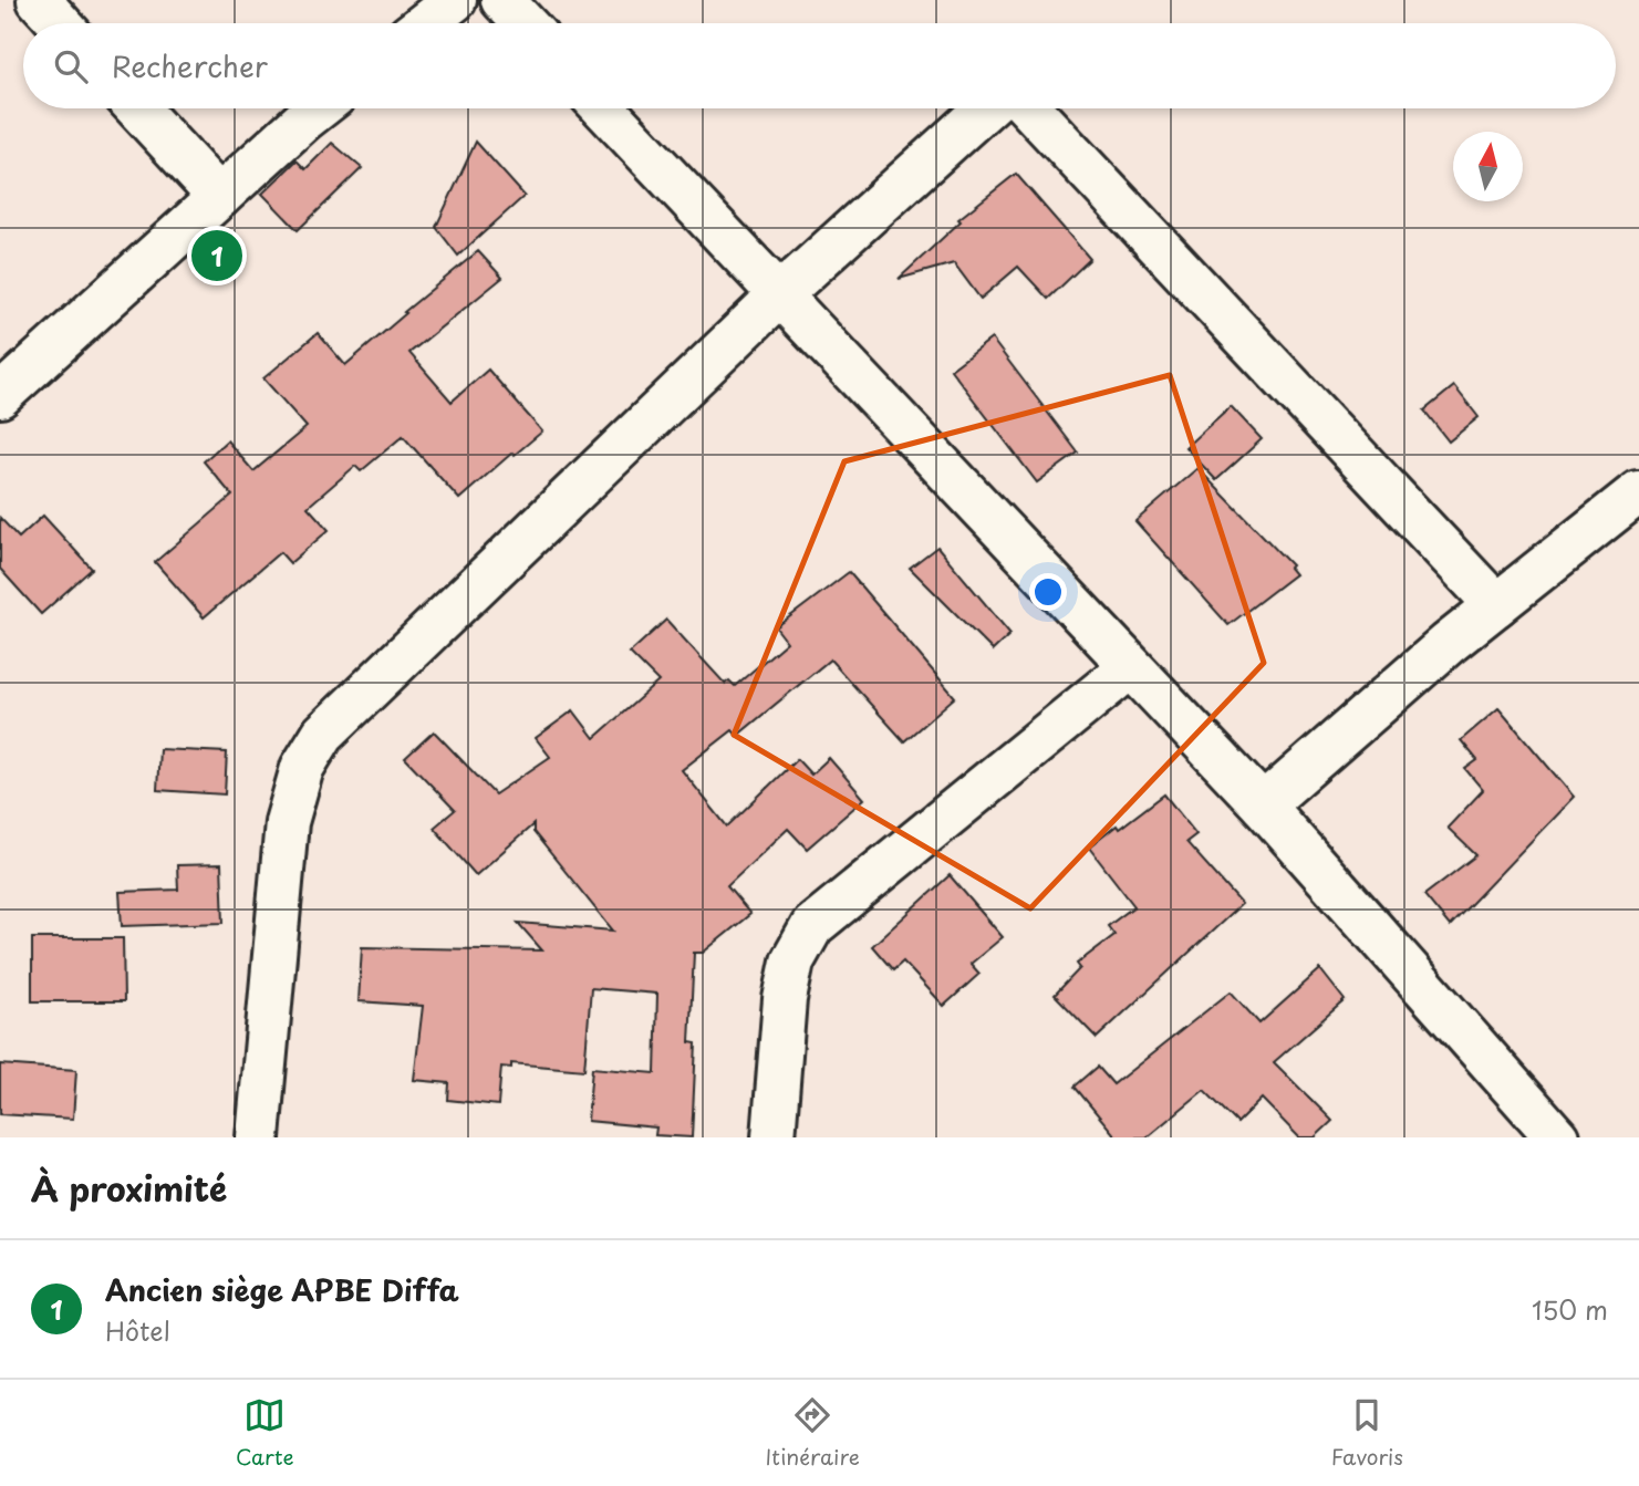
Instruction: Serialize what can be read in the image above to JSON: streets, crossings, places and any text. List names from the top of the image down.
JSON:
{
  "north": "top",
  "page": {
    "search": "Rechercher",
    "pins": "1",
    "heading": "À proximité",
    "list": [
      {
        "mark": "1",
        "name": "Ancien siège APBE Diffa",
        "note": "Hôtel",
        "value": "150 m"
      }
    ],
    "nav": ["Carte", "Itinéraire", "Favoris"]
  }
}
